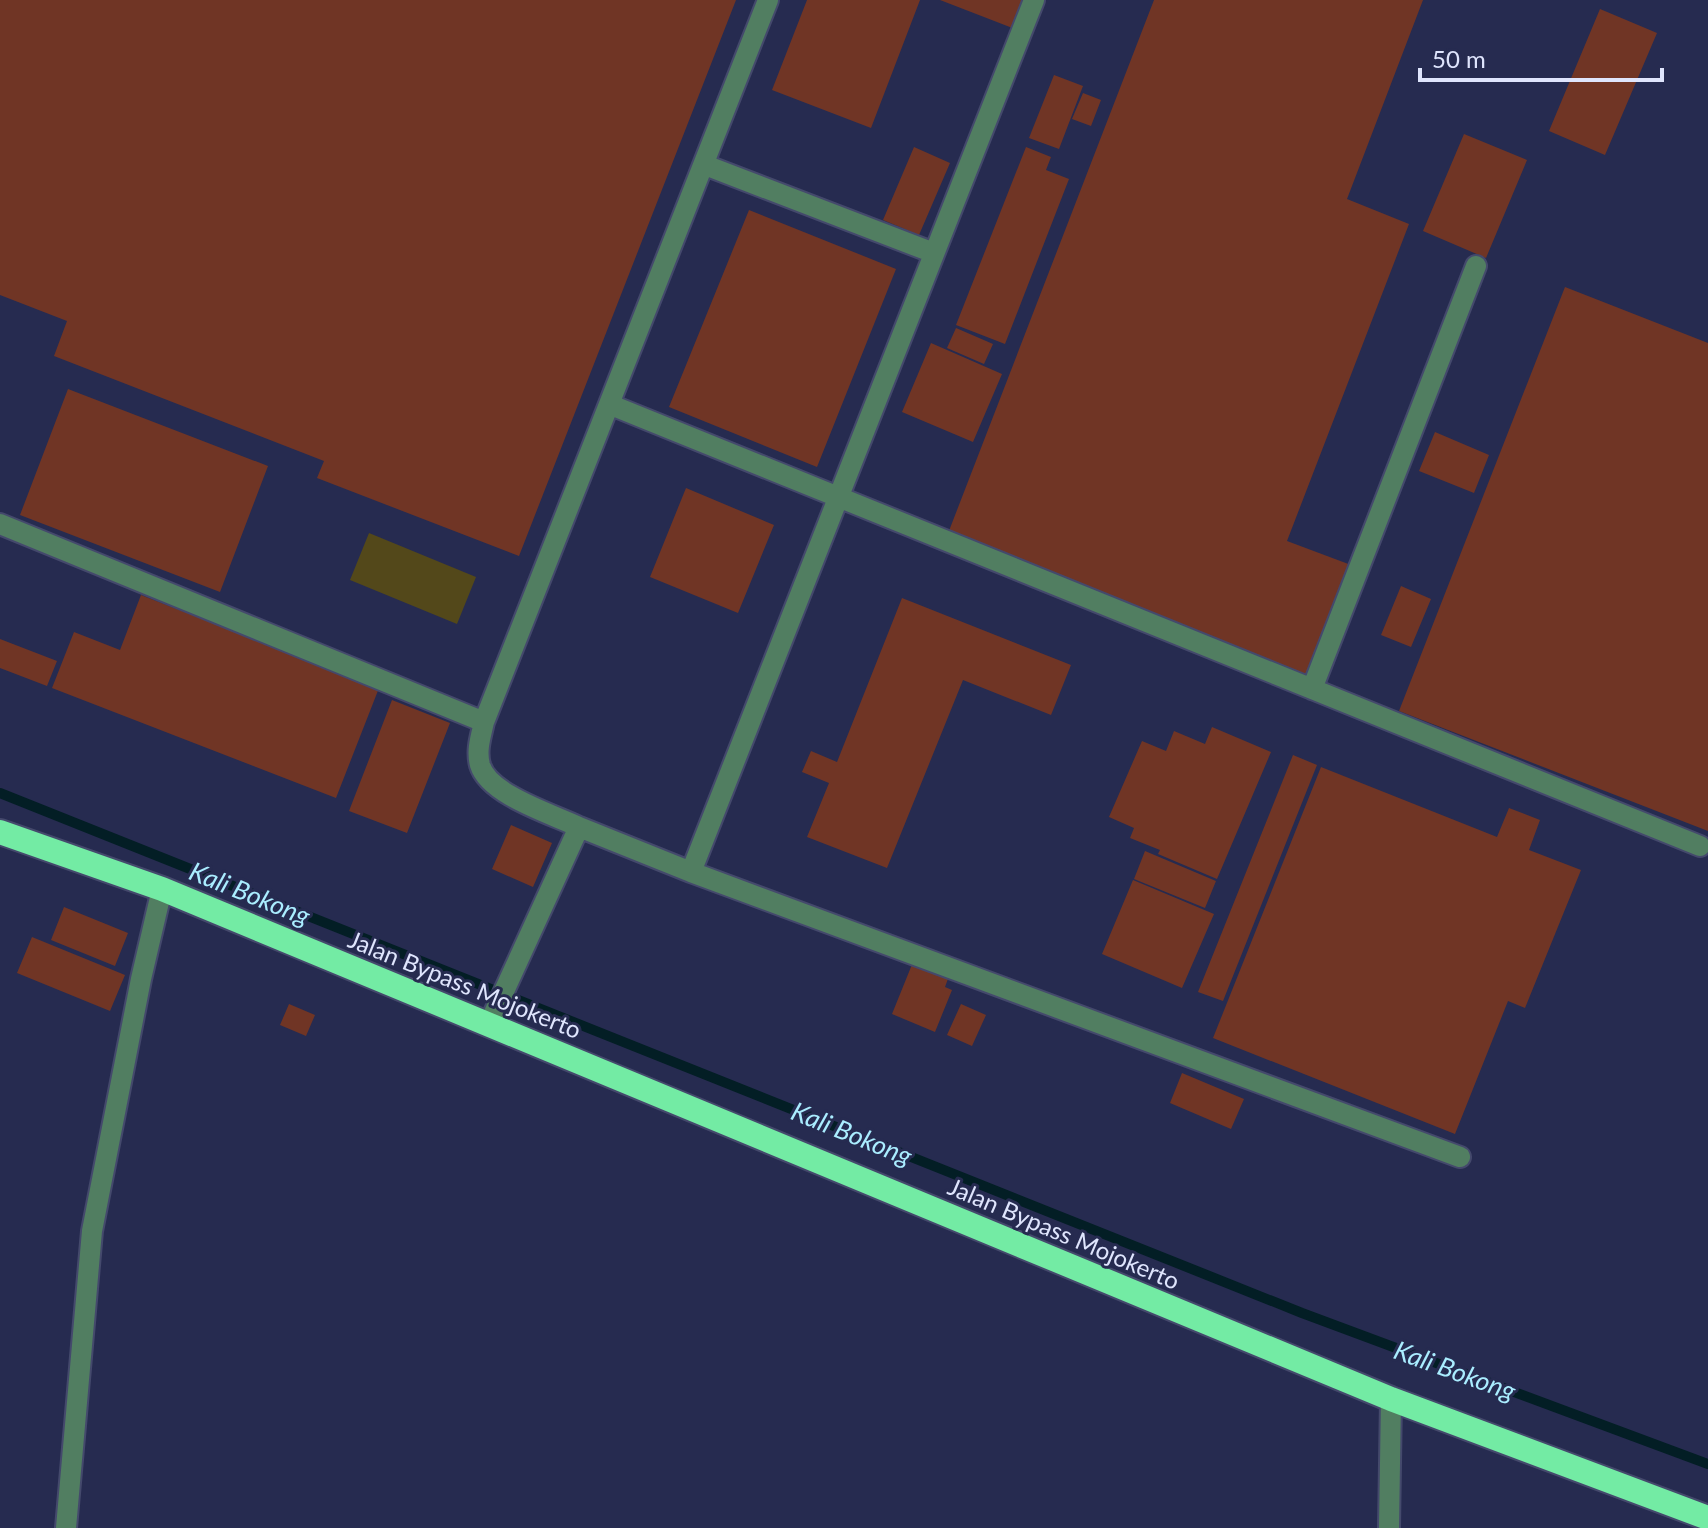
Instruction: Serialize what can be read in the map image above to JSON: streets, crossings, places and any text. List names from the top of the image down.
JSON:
{
  "streets": {
    "highway": ["Jalan Bypass Mojokerto"]
  },
  "water": ["Kali Bokong"],
  "scale_bar": "50 m"
}
